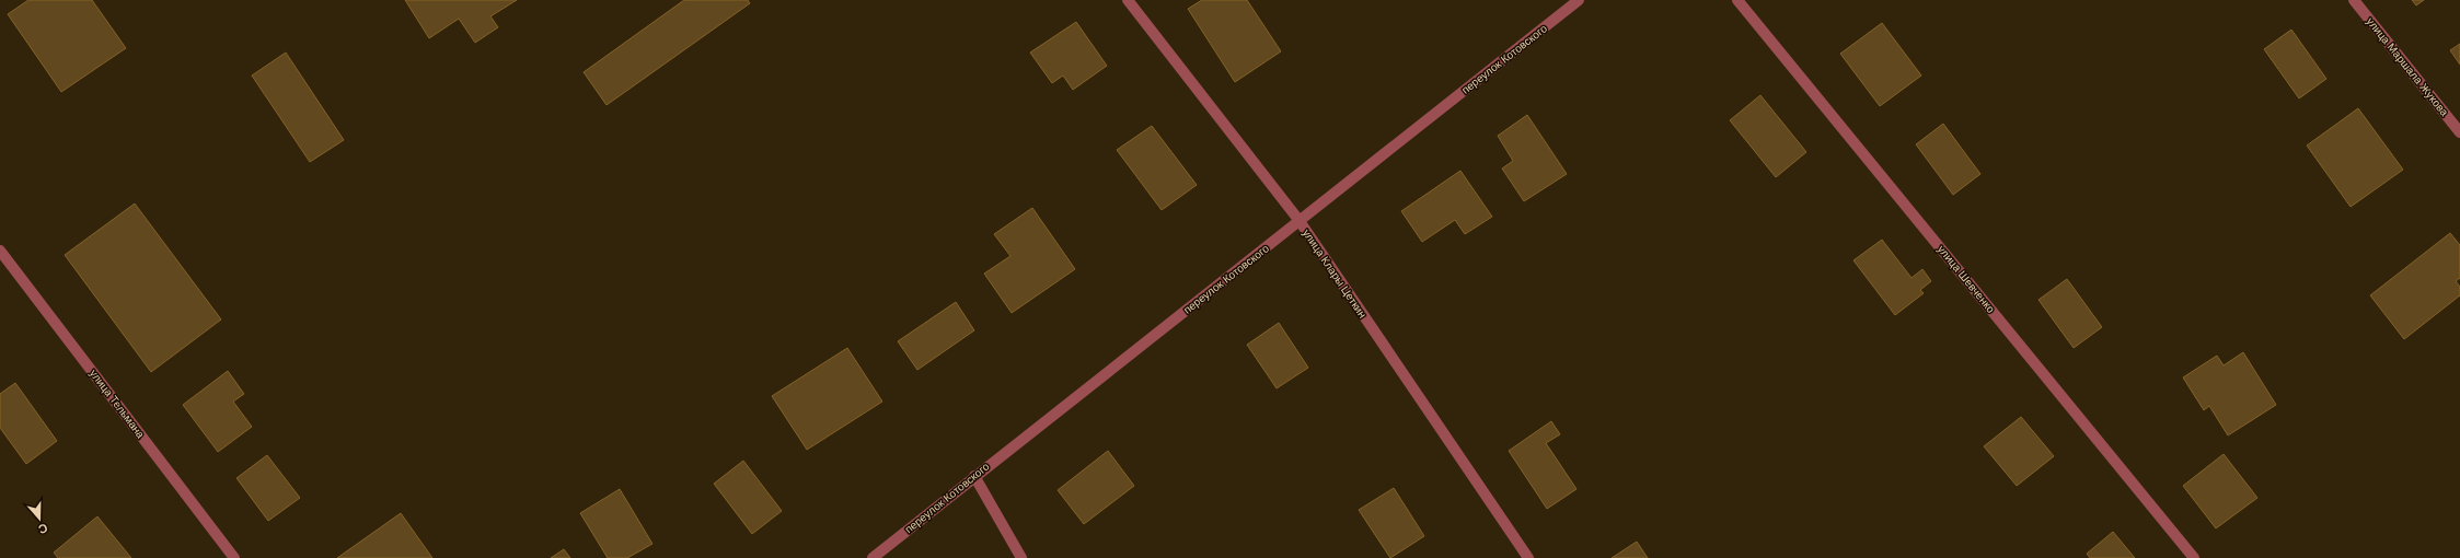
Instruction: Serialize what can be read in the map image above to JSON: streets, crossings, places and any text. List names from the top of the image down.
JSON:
{
  "streets": {
    "street": [
      "переулок Котовского",
      "улица Маршала Жукова",
      "улица Клары Цеткин",
      "улица Шевченко",
      "улица Тельмана"
    ]
  },
  "crossings": [
    ["переулок Котовского", "улица Клары Цеткин"]
  ],
  "north": "bottom"
}
